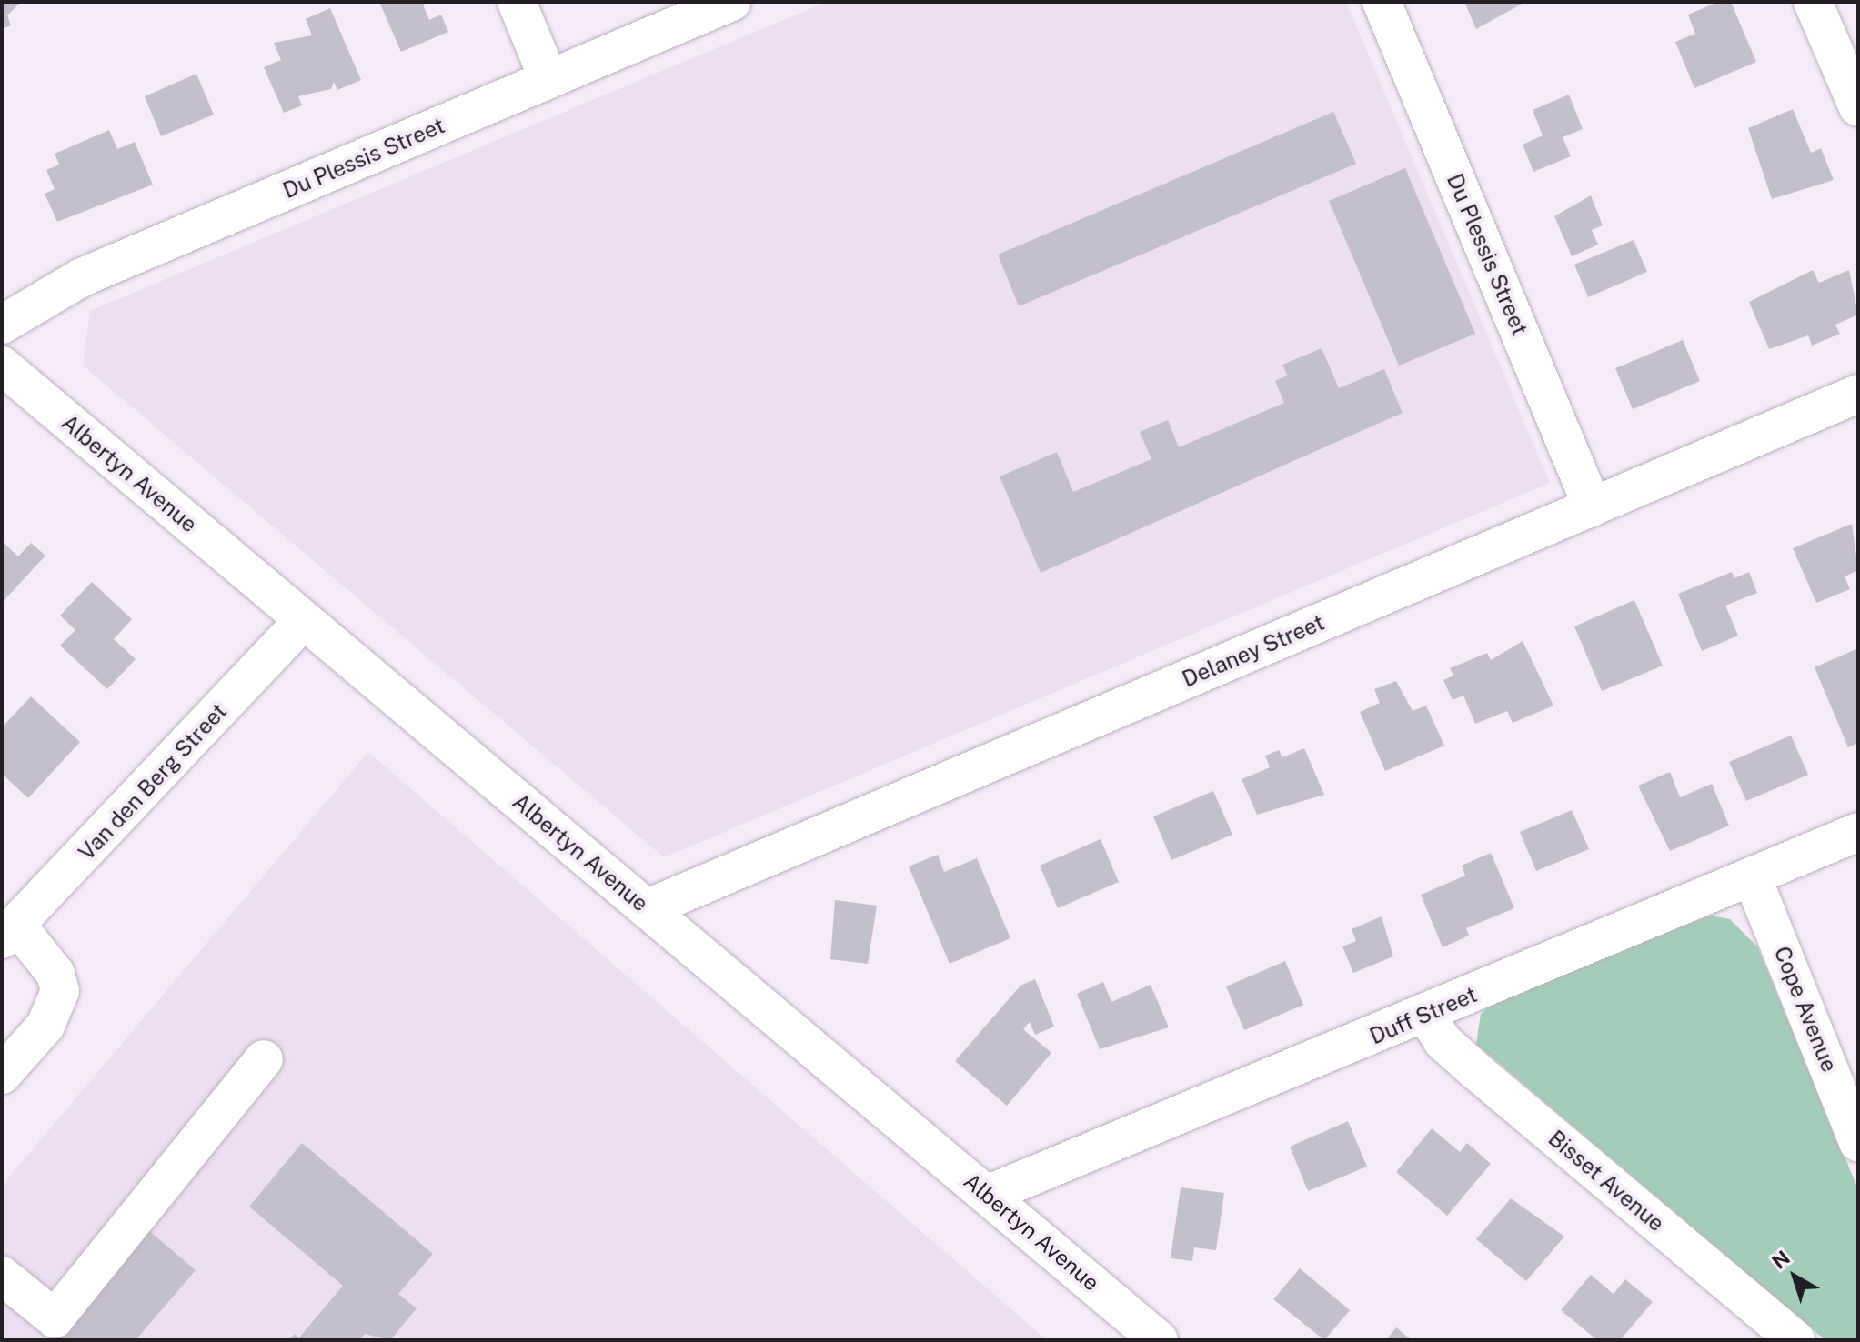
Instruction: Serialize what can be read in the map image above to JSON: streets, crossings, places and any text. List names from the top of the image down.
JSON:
{
  "streets": {
    "street": [
      "Du Plessis Street",
      "Albertyn Avenue",
      "Delaney Street",
      "Van den Berg Street",
      "Cope Avenue",
      "Duff Street",
      "Bisset Avenue"
    ]
  },
  "crossings": [
    ["Du Plessis Street", "Delaney Street"],
    ["Albertyn Avenue", "Delaney Street"],
    ["Albertyn Avenue", "Van den Berg Street"],
    ["Albertyn Avenue", "Duff Street"],
    ["Cope Avenue", "Duff Street"],
    ["Duff Street", "Bisset Avenue"]
  ],
  "north": "top left"
}
